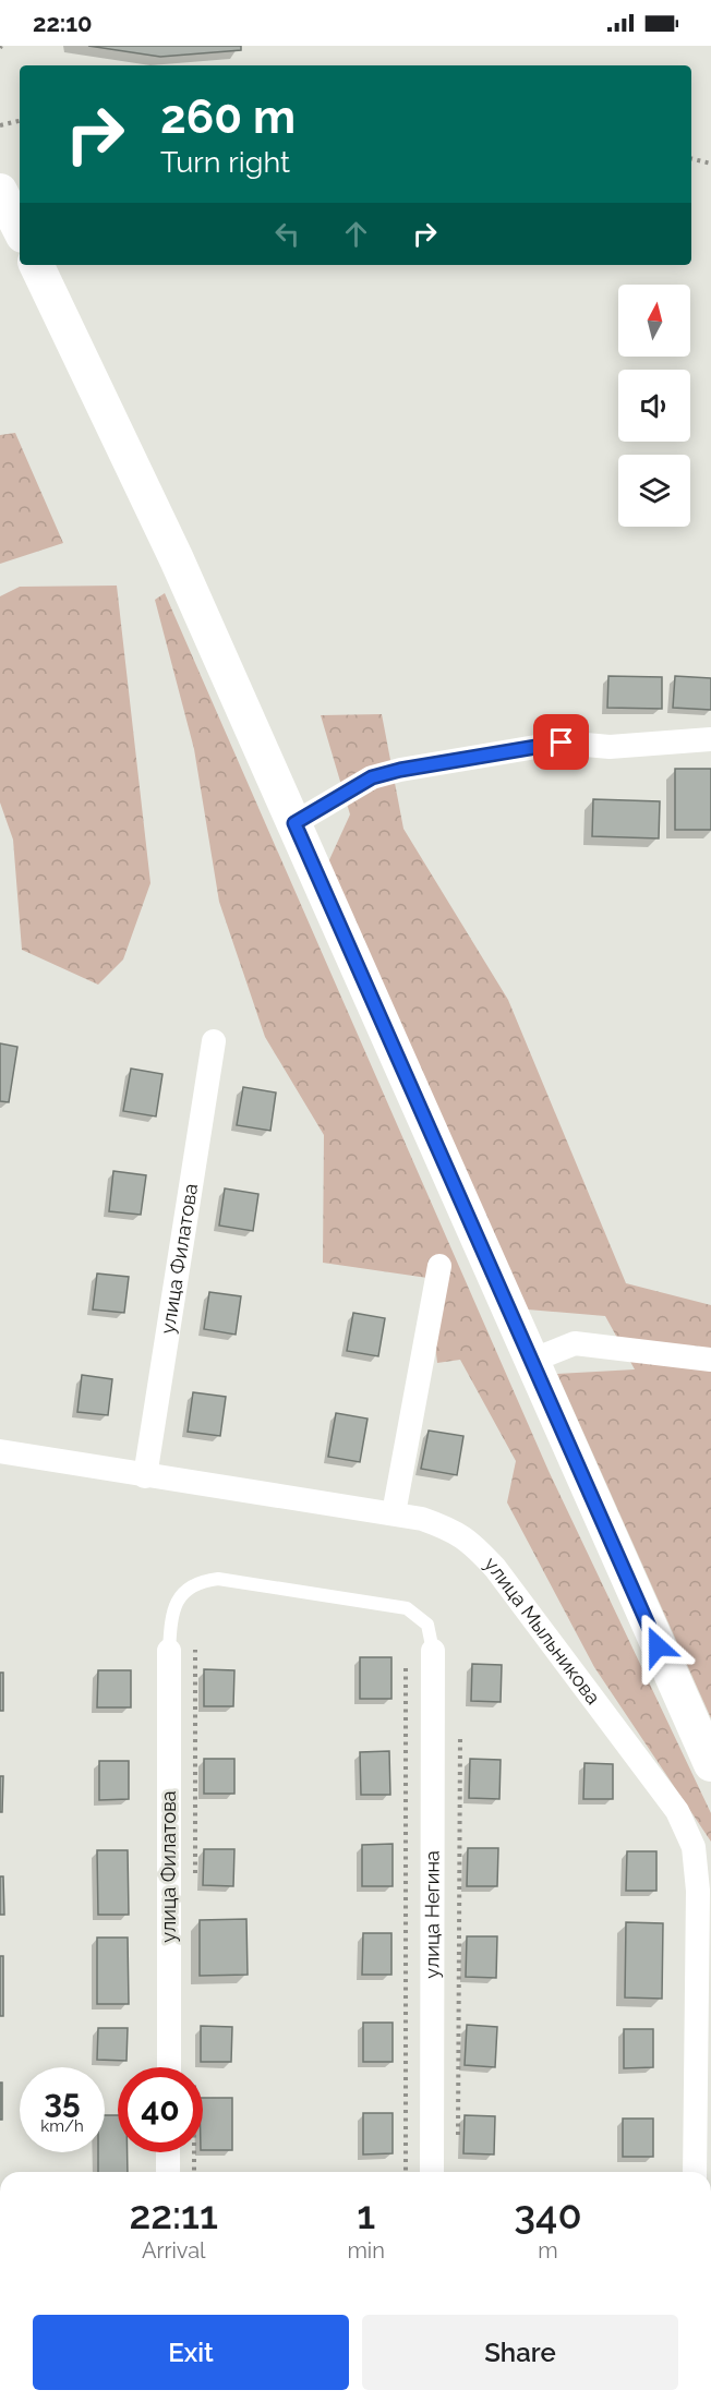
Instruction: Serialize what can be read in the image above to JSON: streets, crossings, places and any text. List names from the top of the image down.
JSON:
{
  "streets": {
    "street": ["улица Филатова", "улица Мыльникова", "улица Негина"]
  },
  "crossings": [
    ["улица Филатова", "улица Мыльникова"]
  ],
  "north": "top",
  "page": {
    "status": "22:10",
    "turn": ["260 m", "Turn right"],
    "speed": "35 km/h",
    "limit": "40",
    "eta": [
      "22:11",
      "Arrival",
      "1",
      "min",
      "340",
      "m"
    ],
    "buttons": ["Exit", "Share"]
  }
}
